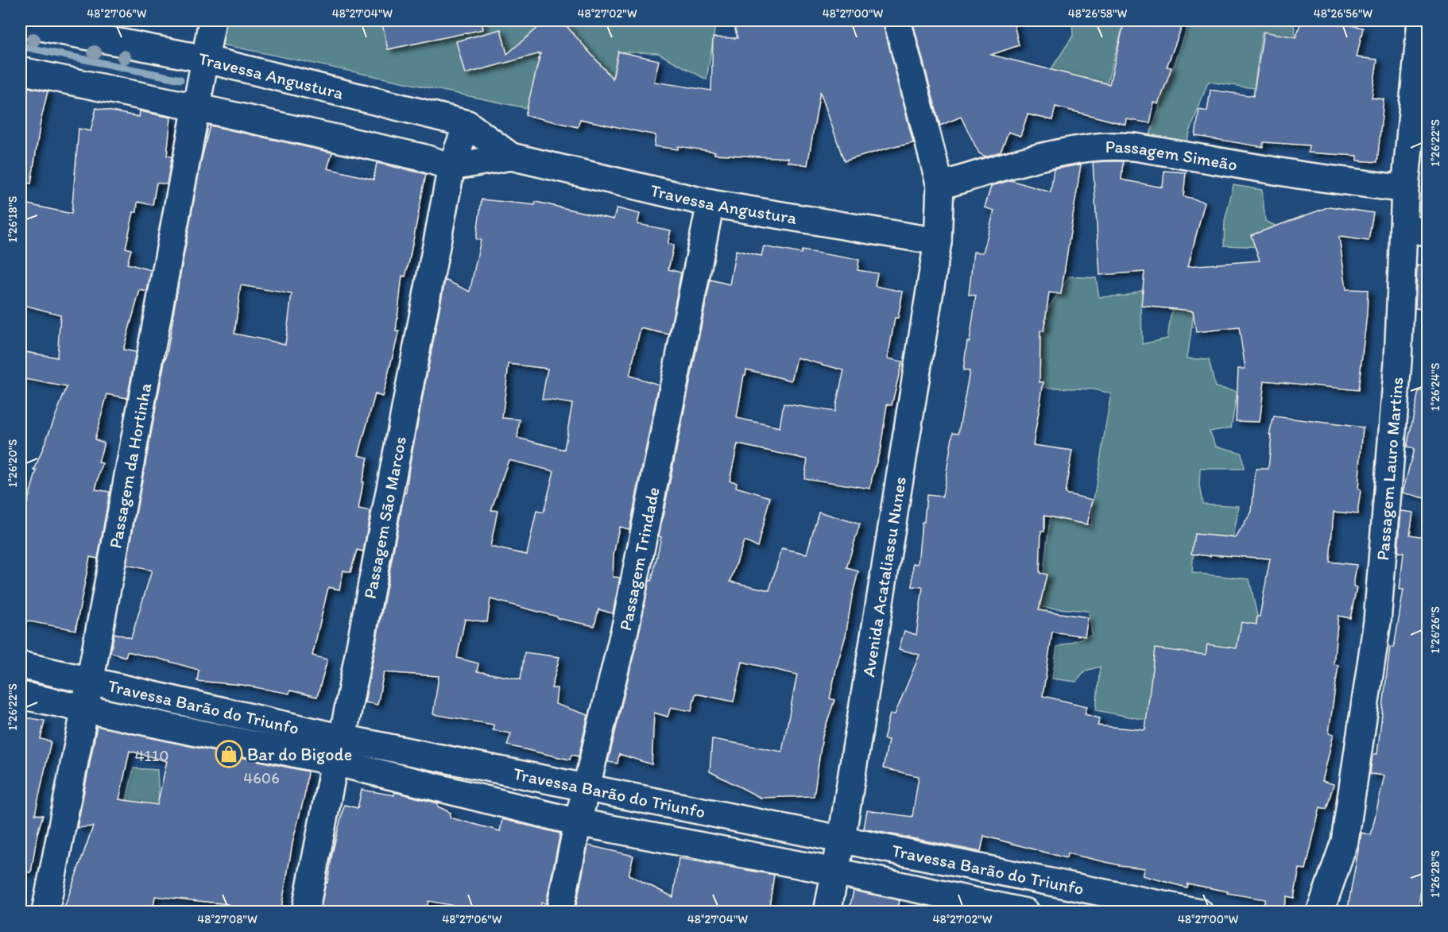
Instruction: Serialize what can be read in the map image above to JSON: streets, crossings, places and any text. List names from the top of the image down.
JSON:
{
  "streets": {
    "street": [
      "Travessa Angustura",
      "Passagem Simeão",
      "Passagem da Hortinha",
      "Passagem Lauro Martins",
      "Passagem São Marcos",
      "Passagem Trindade",
      "Avenida Acataliassu Nunes",
      "Travessa Barão do Triunfo"
    ]
  },
  "crossings": [
    ["Travessa Angustura", "Passagem da Hortinha"],
    ["Travessa Angustura", "Passagem São Marcos"],
    ["Travessa Angustura", "Passagem Trindade"],
    ["Travessa Angustura", "Avenida Acataliassu Nunes"],
    ["Passagem Simeão", "Passagem Lauro Martins"],
    ["Passagem da Hortinha", "Travessa Barão do Triunfo"],
    ["Passagem São Marcos", "Travessa Barão do Triunfo"],
    ["Passagem Trindade", "Travessa Barão do Triunfo"],
    ["Avenida Acataliassu Nunes", "Travessa Barão do Triunfo"]
  ],
  "places": {
    "shop": ["Bar do Bigode"]
  },
  "house_numbers": ["4110", "4606"],
  "coordinates": [
    "48°27'06\"W",
    "48°27'04\"W",
    "48°27'02\"W",
    "48°27'00\"W",
    "48°26'58\"W",
    "48°26'56\"W",
    "1°26'22\"S",
    "1°26'18\"S",
    "1°26'24\"S",
    "1°26'20\"S",
    "1°26'26\"S",
    "1°26'28\"S",
    "48°27'08\"W"
  ]
}
